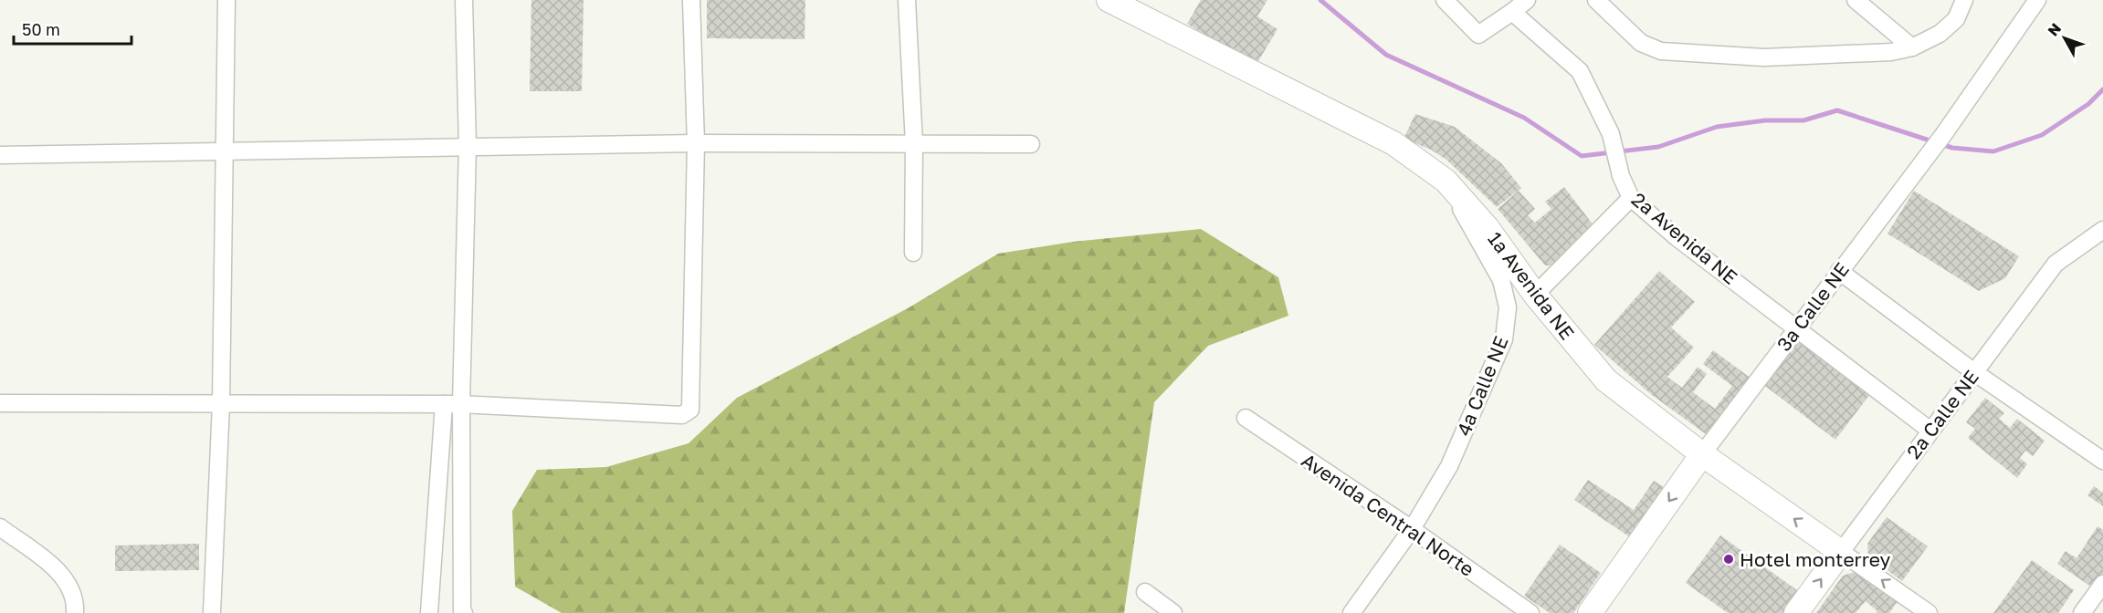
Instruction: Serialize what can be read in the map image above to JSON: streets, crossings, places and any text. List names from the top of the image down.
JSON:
{
  "streets": {
    "main road": ["1a Avenida NE", "3a Calle NE", "2a Calle NE"],
    "street": ["2a Avenida NE", "4a Calle NE", "Avenida Central Norte"]
  },
  "crossings": [
    ["2a Avenida NE", "3a Calle NE"],
    ["2a Avenida NE", "2a Calle NE"],
    ["1a Avenida NE", "3a Calle NE"],
    ["1a Avenida NE", "4a Calle NE"],
    ["1a Avenida NE", "2a Calle NE"],
    ["4a Calle NE", "Avenida Central Norte"]
  ],
  "places": ["Hotel monterrey"],
  "scale_bar": "50 m",
  "north": "top left"
}
